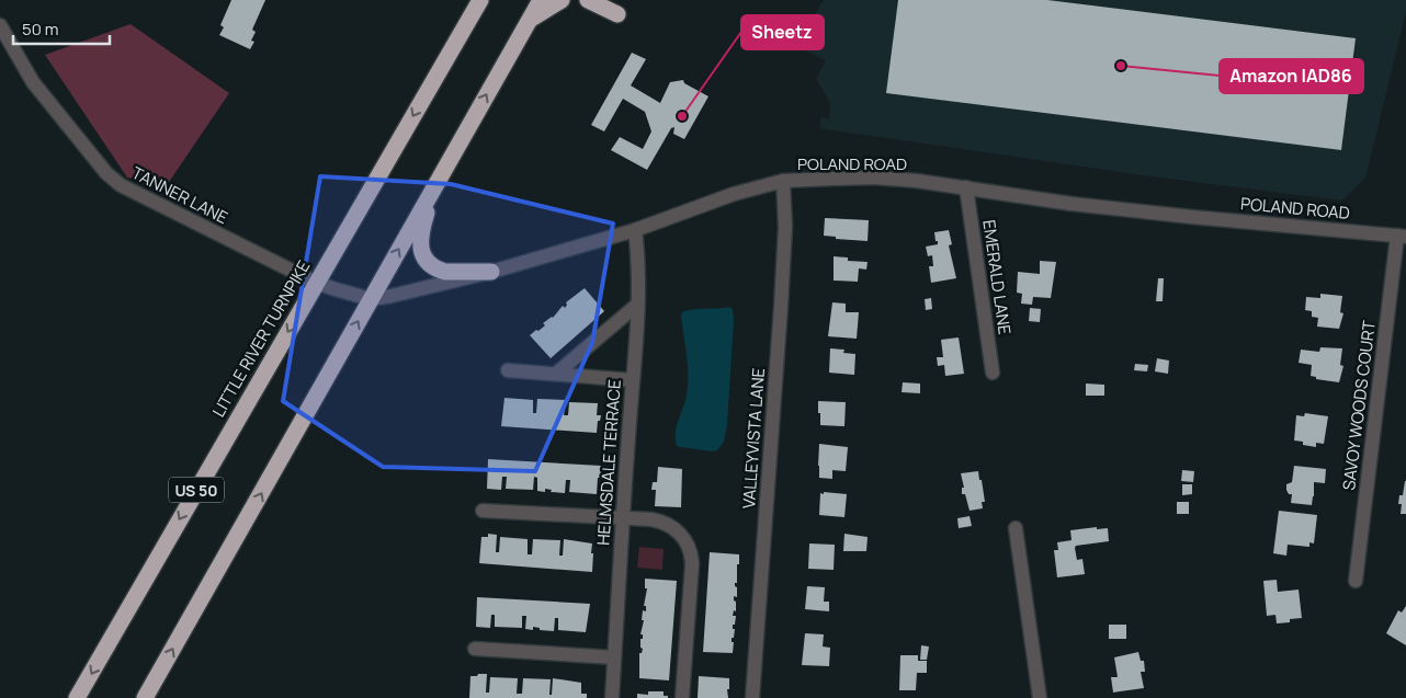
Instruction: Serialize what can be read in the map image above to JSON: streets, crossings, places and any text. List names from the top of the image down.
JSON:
{
  "streets": {
    "highway": ["LITTLE RIVER TURNPIKE", "US 50"],
    "street": [
      "POLAND ROAD",
      "TANNER LANE",
      "EMERALD LANE",
      "SAVOY WOODS COURT",
      "VALLEYVISTA LANE",
      "HELMSDALE TERRACE"
    ]
  },
  "crossings": [
    ["POLAND ROAD", "TANNER LANE"],
    ["POLAND ROAD", "EMERALD LANE"],
    ["POLAND ROAD", "LITTLE RIVER TURNPIKE"],
    ["POLAND ROAD", "SAVOY WOODS COURT"],
    ["POLAND ROAD", "VALLEYVISTA LANE"],
    ["POLAND ROAD", "HELMSDALE TERRACE"],
    ["TANNER LANE", "LITTLE RIVER TURNPIKE"]
  ],
  "places": ["Amazon IAD86", "Sheetz"],
  "scale_bar": "50 m"
}
